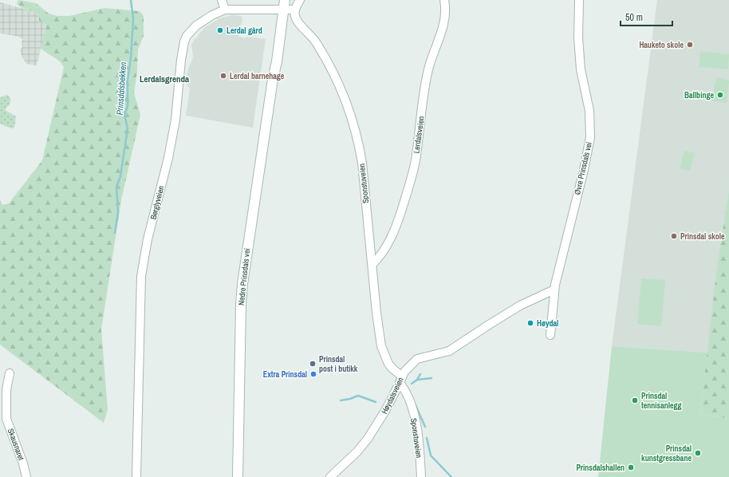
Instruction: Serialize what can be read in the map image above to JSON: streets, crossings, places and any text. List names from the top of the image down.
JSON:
{
  "streets": {
    "main road": ["Nedre Prinsdals vei"],
    "street": [
      "Lerdalsveien",
      "Øvre Prinsdals vei",
      "Sponstuveien",
      "Berglyveien",
      "Høydalsveien",
      "Skausnaret"
    ]
  },
  "crossings": [
    ["Lerdalsveien", "Sponstuveien"],
    ["Øvre Prinsdals vei", "Høydalsveien"],
    ["Sponstuveien", "Høydalsveien"],
    ["Berglyveien", "Nedre Prinsdals vei"]
  ],
  "districts": ["Lerdalsgrenda"],
  "water": ["Prinsdalsbekken"],
  "places": [
    "Lerdal gård",
    "Hauketo skole",
    "Lerdal barnehage",
    "Ballbinge",
    "Prinsdal skole",
    "Høydal",
    "Prinsdal post i butikk",
    "Extra Prinsdal",
    "Prinsdal tennisanlegg",
    "Prinsdal kunstgressbane",
    "Prinsdalshallen"
  ],
  "scale_bar": "50 m"
}
